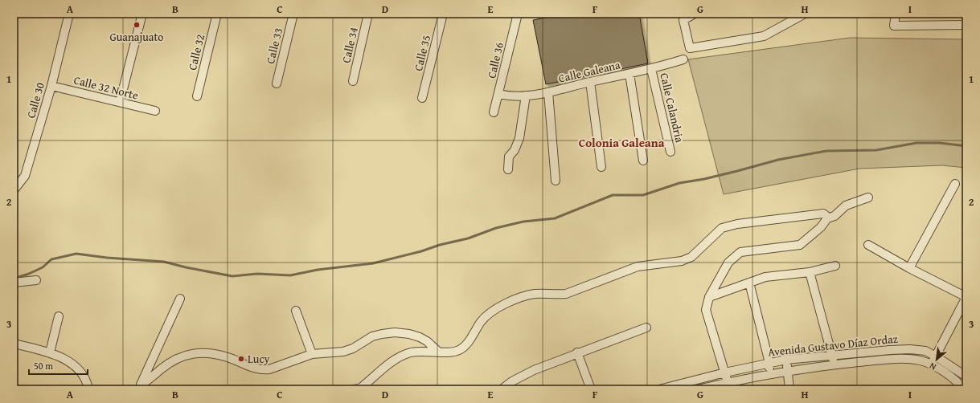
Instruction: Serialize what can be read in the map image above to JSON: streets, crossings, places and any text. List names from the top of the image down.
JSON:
{
  "streets": {
    "street": [
      "Calle 34",
      "Calle 33",
      "Calle 32",
      "Calle 35",
      "Calle 36",
      "Calle Galeana",
      "Calle 32 Norte",
      "Calle 30",
      "Calle Calandria",
      "Avenida Gustavo Díaz Ordaz"
    ]
  },
  "crossings": [
    ["Calle 36", "Calle Galeana"],
    ["Calle Galeana", "Calle Calandria"],
    ["Calle 32 Norte", "Calle 30"]
  ],
  "districts": ["Colonia Galeana"],
  "places": ["Guanajuato", "Lucy"],
  "scale_bar": "50 m",
  "north": "bottom left",
  "grid": {
    "columns": [
      "A",
      "B",
      "C",
      "D",
      "E",
      "F",
      "G",
      "H",
      "I"
    ],
    "rows": ["1", "2", "3"]
  }
}
